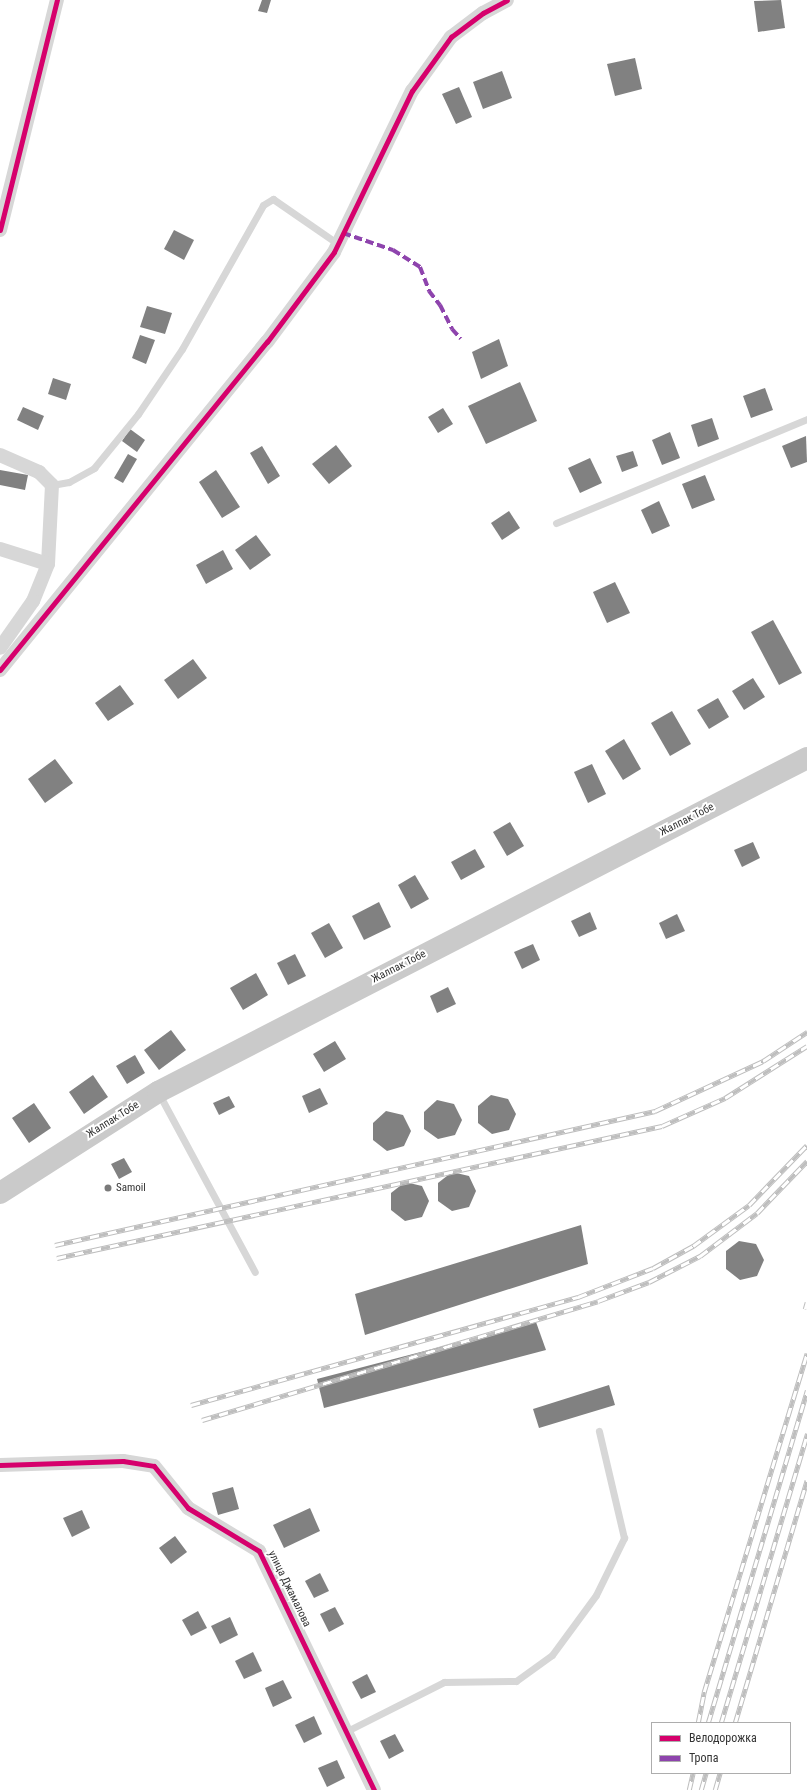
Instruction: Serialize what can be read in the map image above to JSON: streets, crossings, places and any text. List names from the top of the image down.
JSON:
{
  "streets": {
    "main road": ["Жалпак Тобе"],
    "street": ["улица Джамалова"]
  },
  "places": ["Samoil"],
  "legend": ["Велодорожка", "Тропа"]
}
